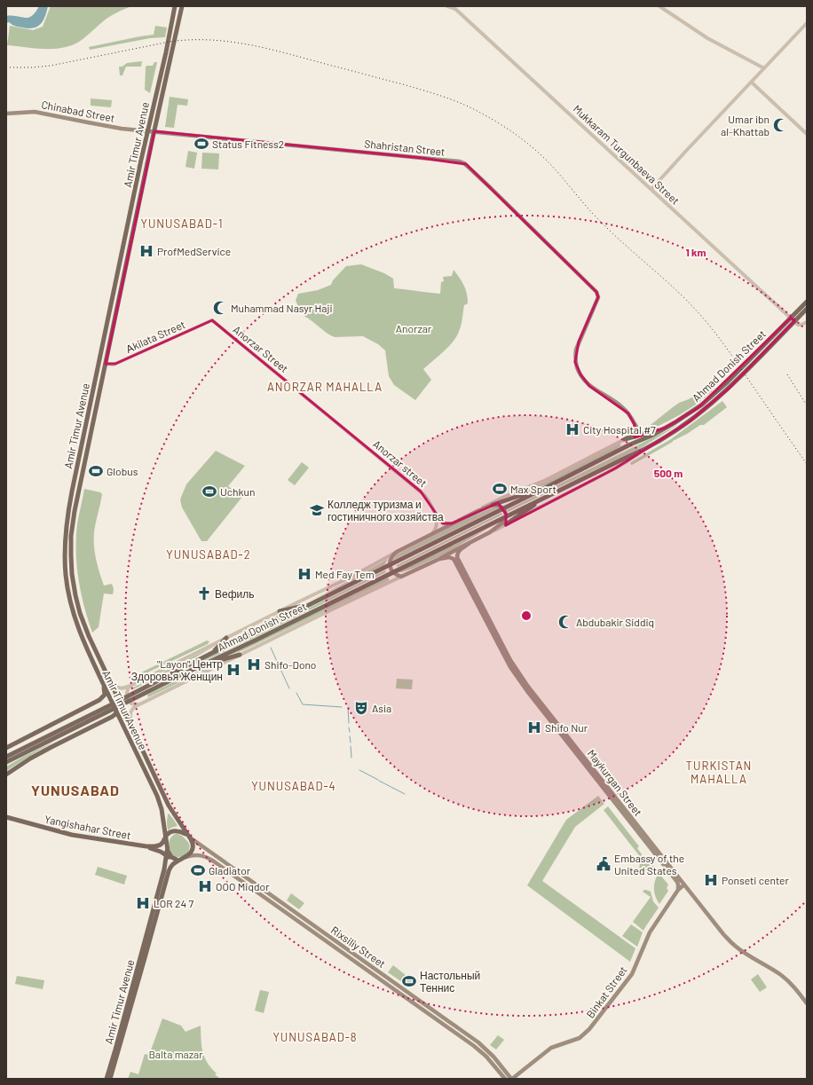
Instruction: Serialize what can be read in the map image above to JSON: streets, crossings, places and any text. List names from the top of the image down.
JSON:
{
  "streets": {
    "main road": [
      "Chinabad Street",
      "Amir Timur Avenue",
      "Shahristan Street",
      "Ahmad Donish Street",
      "Maykurgan Street",
      "Yangishahar Street",
      "Rixsiliy Street",
      "Binkat Street"
    ],
    "street": ["Mukkaram Turgunbaeva Street", "Аkilata Street", "Anorzar Street"]
  },
  "crossings": [
    ["Chinabad Street", "Amir Timur Avenue"],
    ["Chinabad Street", "Shahristan Street"],
    ["Amir Timur Avenue", "Shahristan Street"],
    ["Amir Timur Avenue", "Аkilata Street"],
    ["Amir Timur Avenue", "Ahmad Donish Street"],
    ["Amir Timur Avenue", "Yangishahar Street"],
    ["Amir Timur Avenue", "Rixsiliy Street"],
    ["Аkilata Street", "Anorzar Street"],
    ["Ahmad Donish Street", "Maykurgan Street"],
    ["Maykurgan Street", "Binkat Street"],
    ["Yangishahar Street", "Rixsiliy Street"],
    ["Rixsiliy Street", "Binkat Street"]
  ],
  "districts": [
    "YUNUSABAD-1",
    "ANORZAR MAHALLA",
    "YUNUSABAD-2",
    "TURKISTAN MAHALLA",
    "YUNUSABAD-4",
    "YUNUSABAD",
    "YUNUSABAD-8"
  ],
  "parks": ["Anorzar", "Balta mazar"],
  "places": {
    "mosque": ["Umar ibn al-Khattab", "Muhammad Nasyr Haji", "Abdubakir Siddiq"],
    "sports": [
      "Status Fitness2",
      "Globus",
      "Max Sport",
      "Uchkun",
      "Gladiator",
      "Настольный Теннис"
    ],
    "hospital": [
      "ProfMedService",
      "City Hospital #7",
      "Med Fay Tem",
      "Shifo-Dono",
      "\"Layon\" Центр Здоровья Женщин",
      "Shifo Nur",
      "Ponseti center",
      "OOO Miqdor",
      "LOR 24 7"
    ],
    "school or university": ["Колледж туризма и гостиничного хозяйства"],
    "church": ["Вефиль"],
    "theatre": ["Asia"],
    "public building": ["Embassy of the United States"]
  },
  "rings": ["1 km", "500 m"]
}
